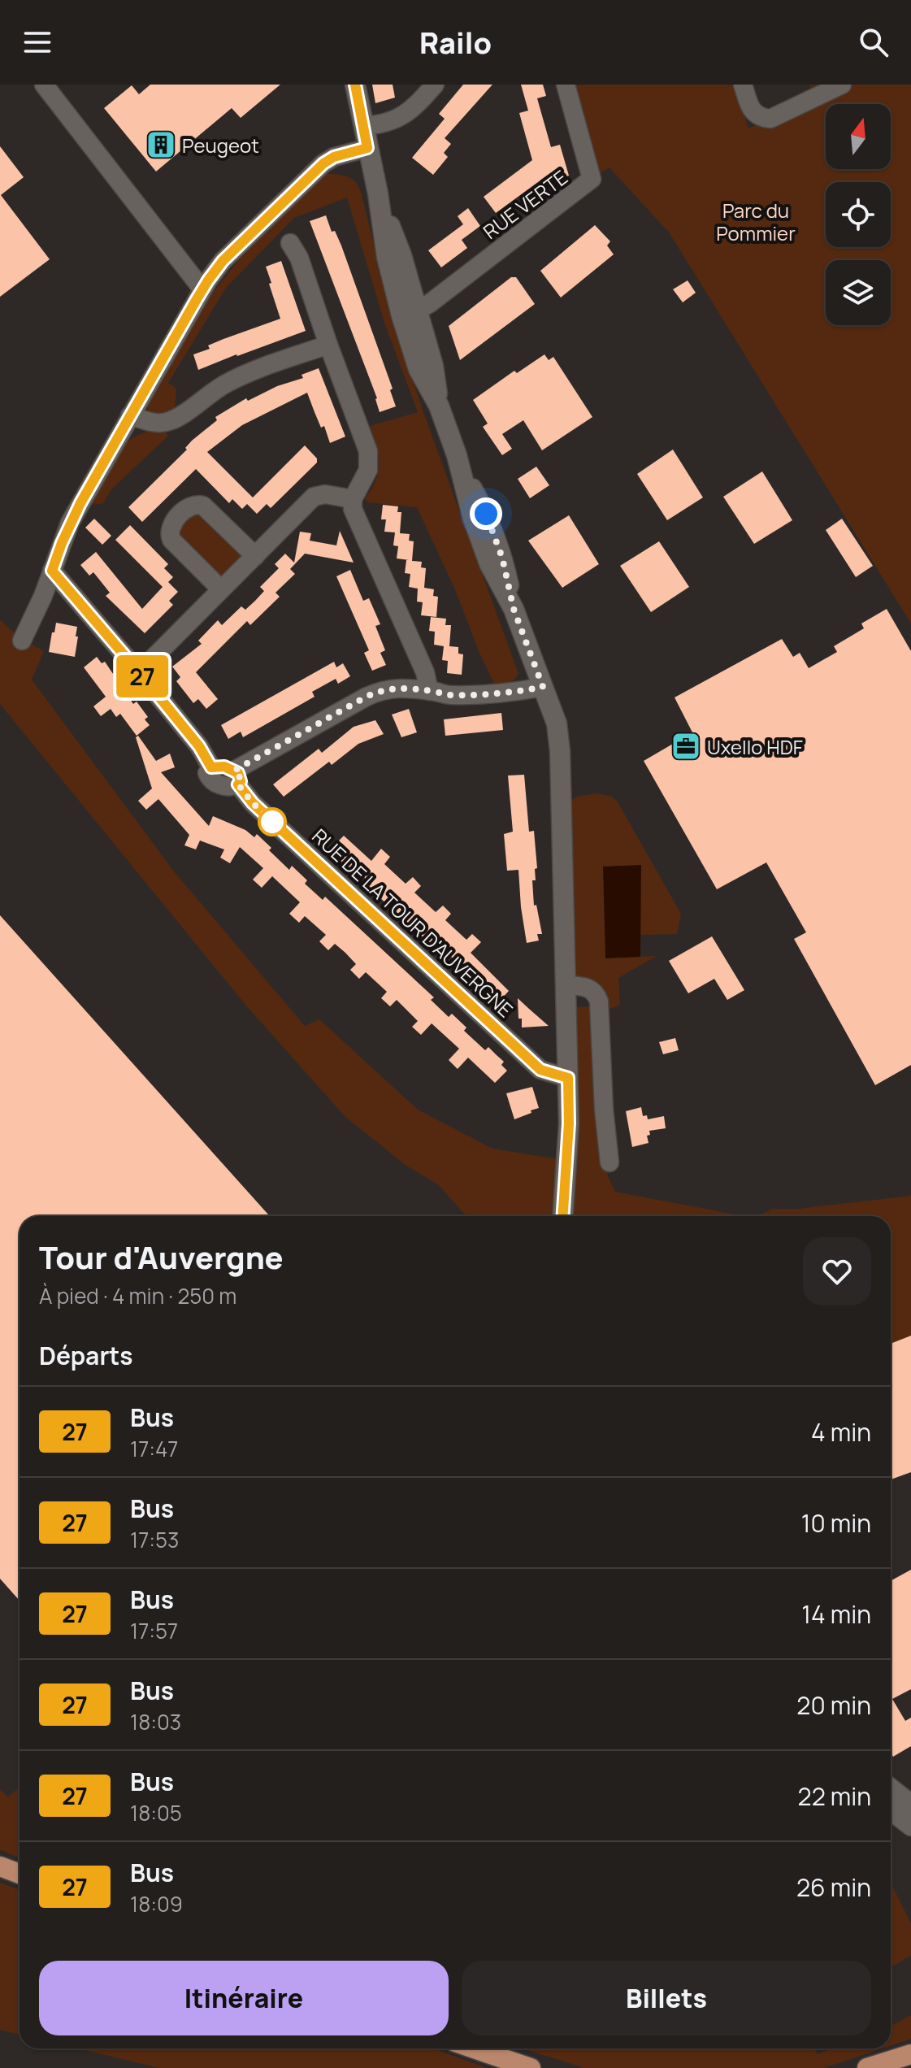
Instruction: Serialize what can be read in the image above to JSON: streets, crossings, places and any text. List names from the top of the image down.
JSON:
{
  "streets": {
    "street": ["RUE VERTE", "RUE DE LA TOUR D'AUVERGNE"]
  },
  "parks": ["Parc du Pommier"],
  "places": {
    "building": ["Peugeot"],
    "office": ["Uxello HDF"]
  },
  "lines": ["bus line 27"],
  "north": "top",
  "page": {
    "header": "Railo",
    "on_map": "27",
    "heading": [
      ["Tour d'Auvergne", "À pied · 4 min · 250 m"],
      "Départs"
    ],
    "list": [
      {
        "mark": "27",
        "name": "Bus",
        "note": "17:47",
        "value": "4 min"
      },
      {
        "mark": "27",
        "name": "Bus",
        "note": "17:53",
        "value": "10 min"
      },
      {
        "mark": "27",
        "name": "Bus",
        "note": "17:57",
        "value": "14 min"
      },
      {
        "mark": "27",
        "name": "Bus",
        "note": "18:03",
        "value": "20 min"
      },
      {
        "mark": "27",
        "name": "Bus",
        "note": "18:05",
        "value": "22 min"
      },
      {
        "mark": "27",
        "name": "Bus",
        "note": "18:09",
        "value": "26 min"
      }
    ],
    "buttons": ["Itinéraire", "Billets"]
  }
}
